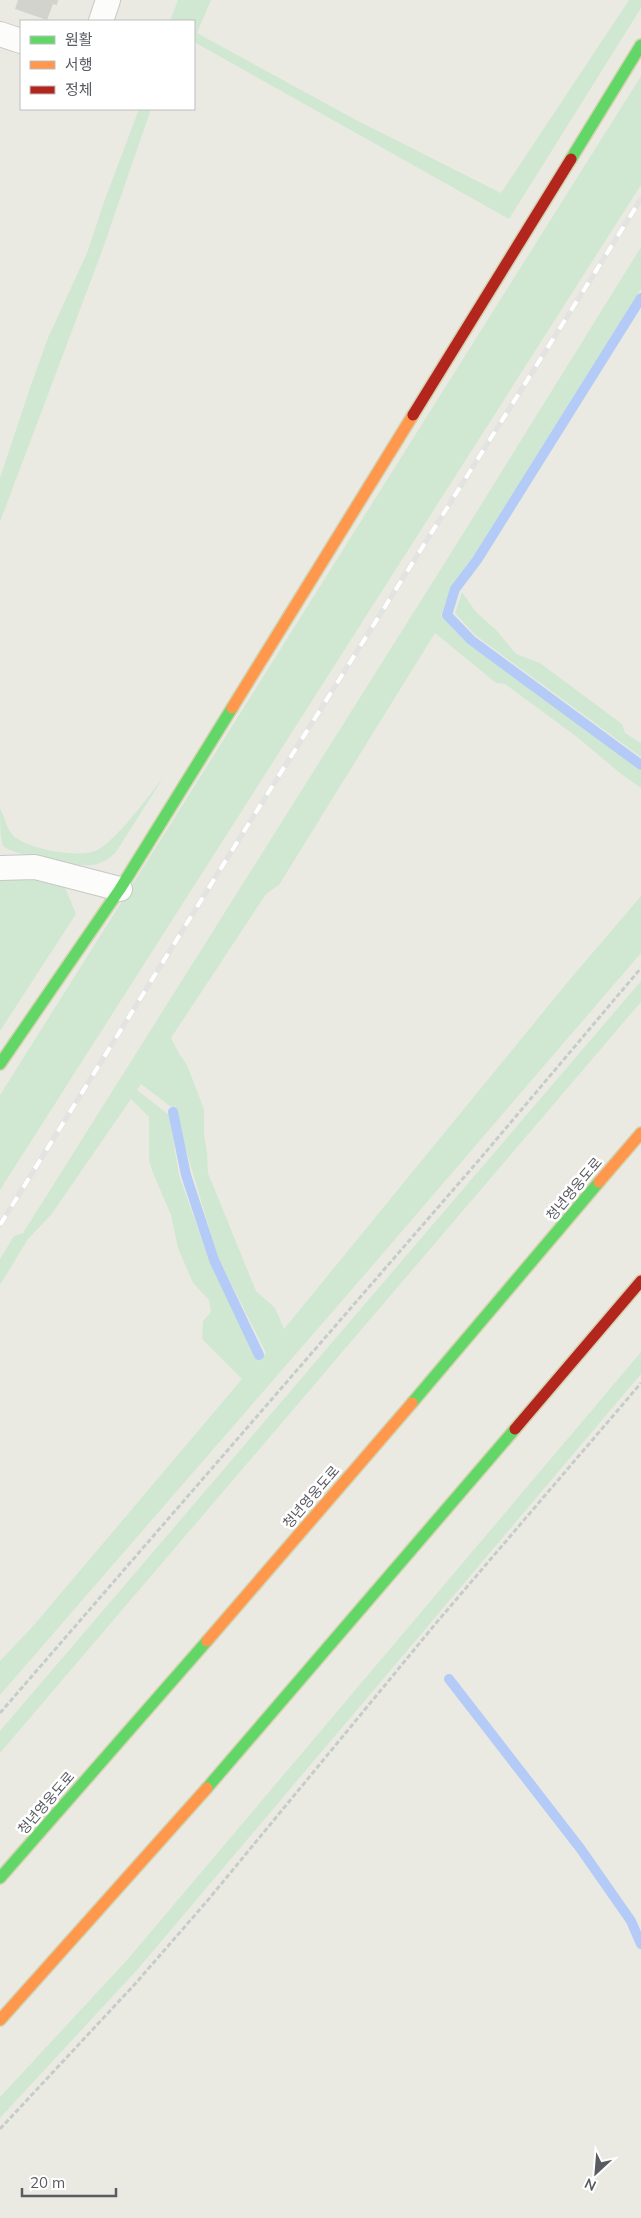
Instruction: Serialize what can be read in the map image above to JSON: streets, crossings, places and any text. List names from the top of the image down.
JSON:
{
  "streets": {
    "main road": ["청년영웅도로"]
  },
  "legend": ["원활", "서행", "정체"],
  "scale_bar": "20 m",
  "north": "bottom left"
}
